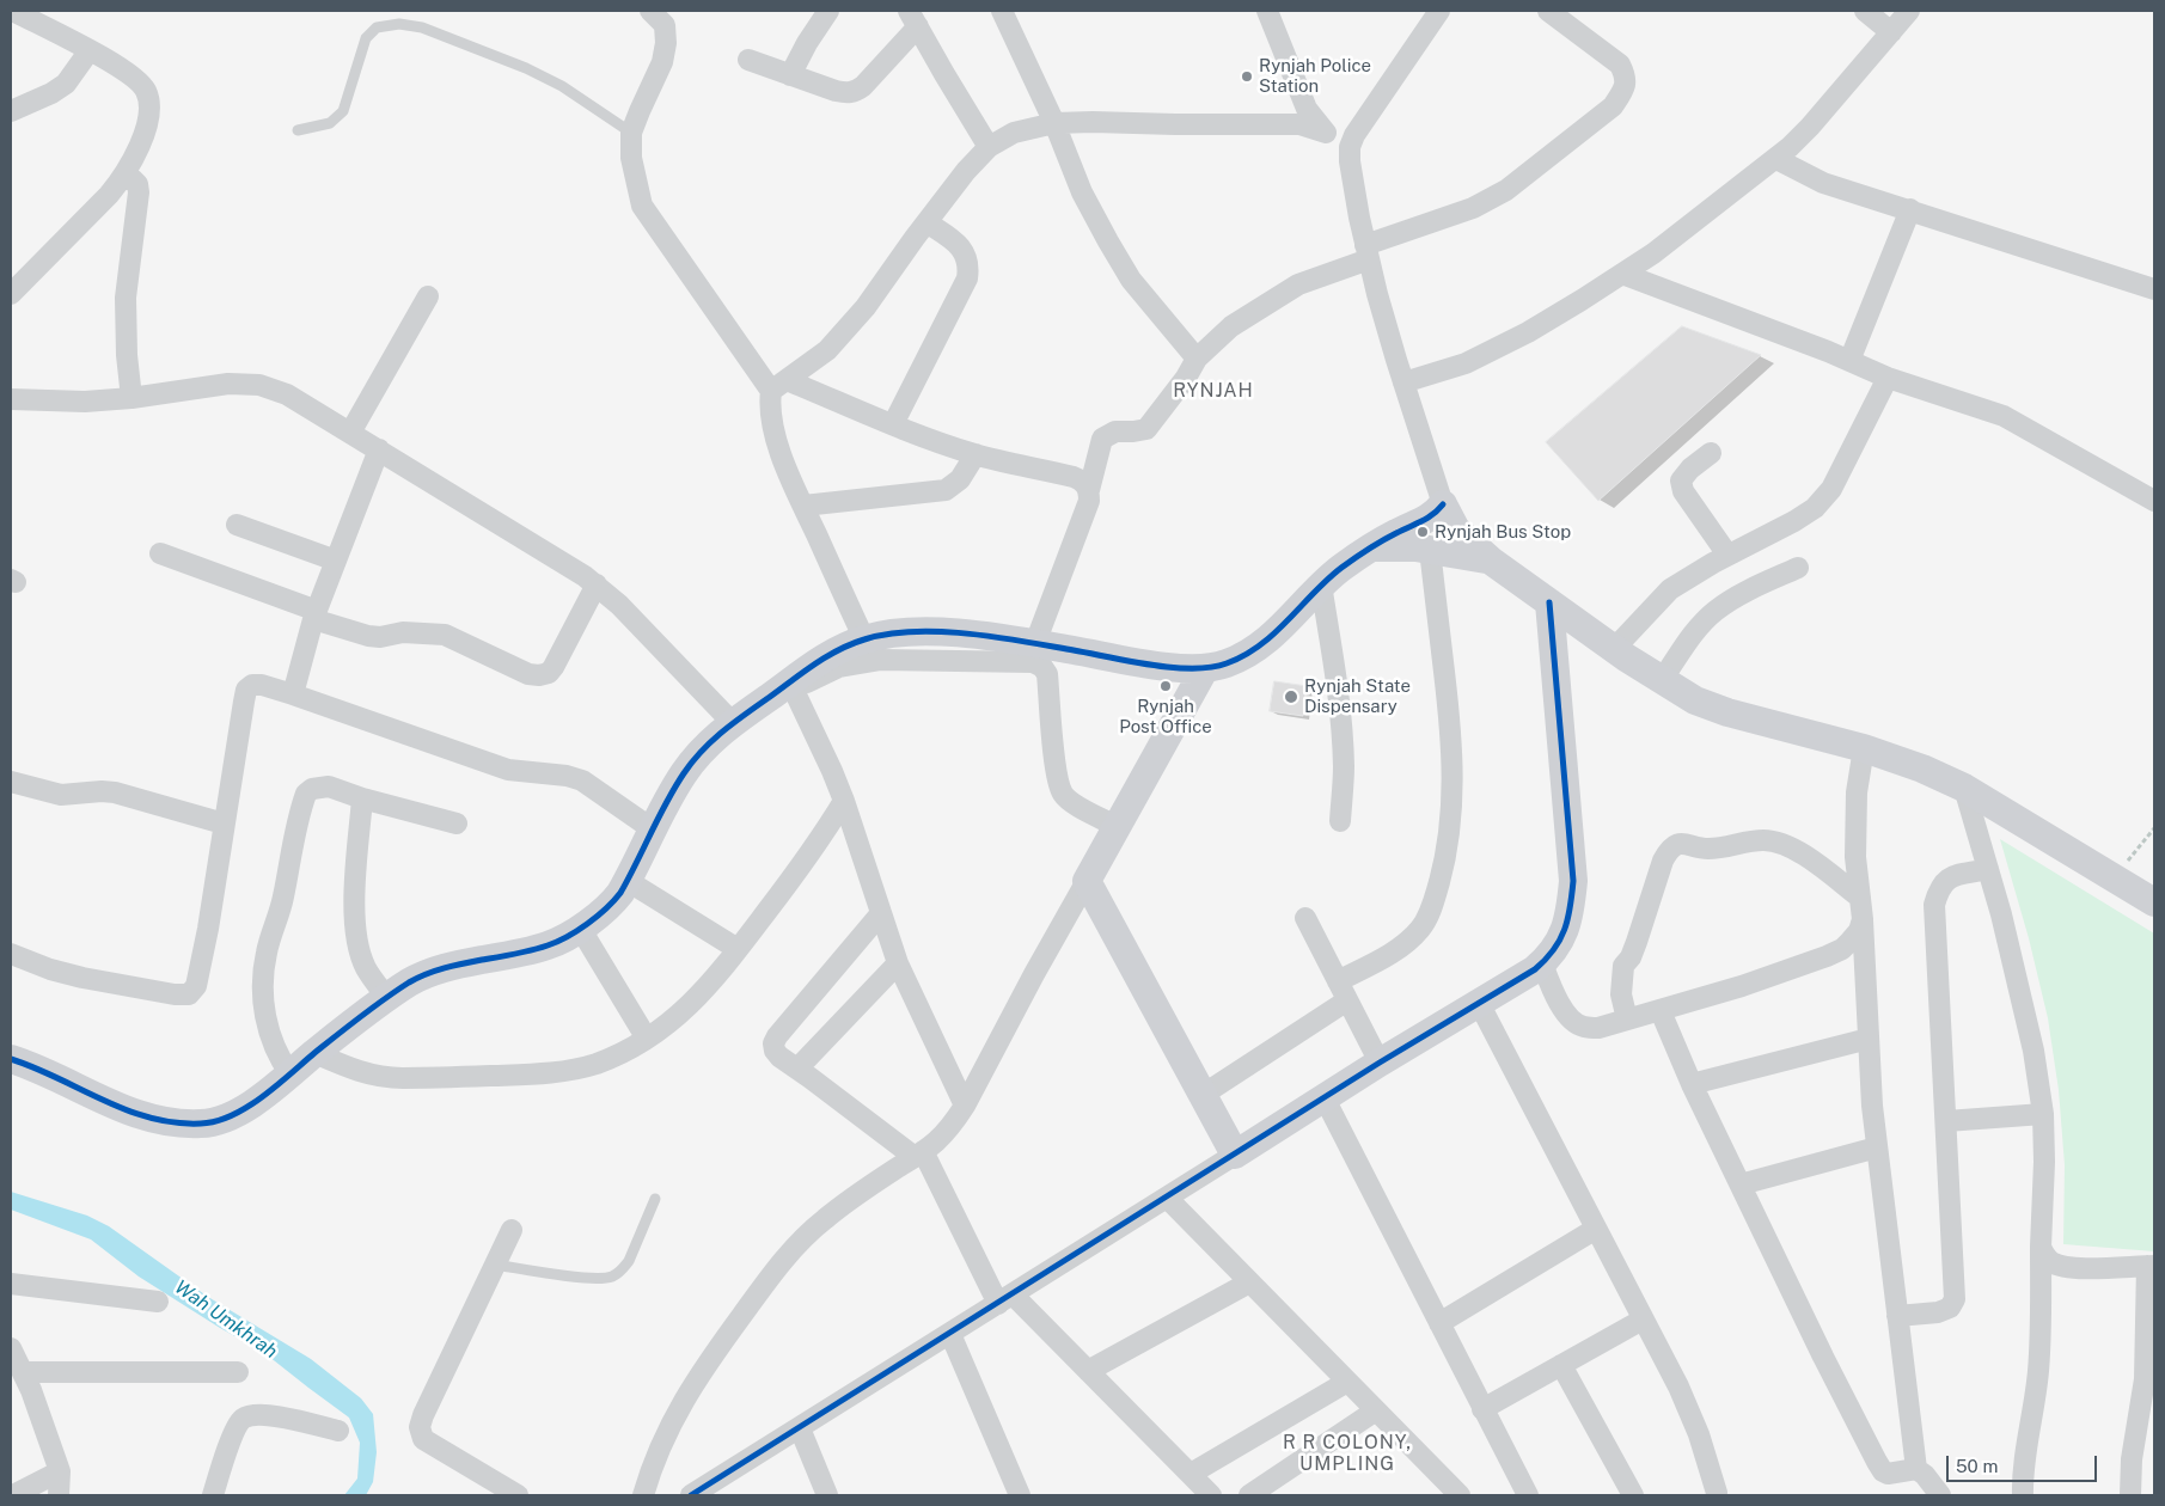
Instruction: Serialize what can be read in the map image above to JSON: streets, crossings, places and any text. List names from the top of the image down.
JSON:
{
  "districts": ["RYNJAH", "R R COLONY, UMPLING"],
  "water": ["Wah Umkhrah"],
  "places": [
    "Rynjah Police Station",
    "Rynjah Bus Stop",
    "Rynjah Post Office",
    "Rynjah State Dispensary"
  ],
  "scale_bar": "50 m"
}
